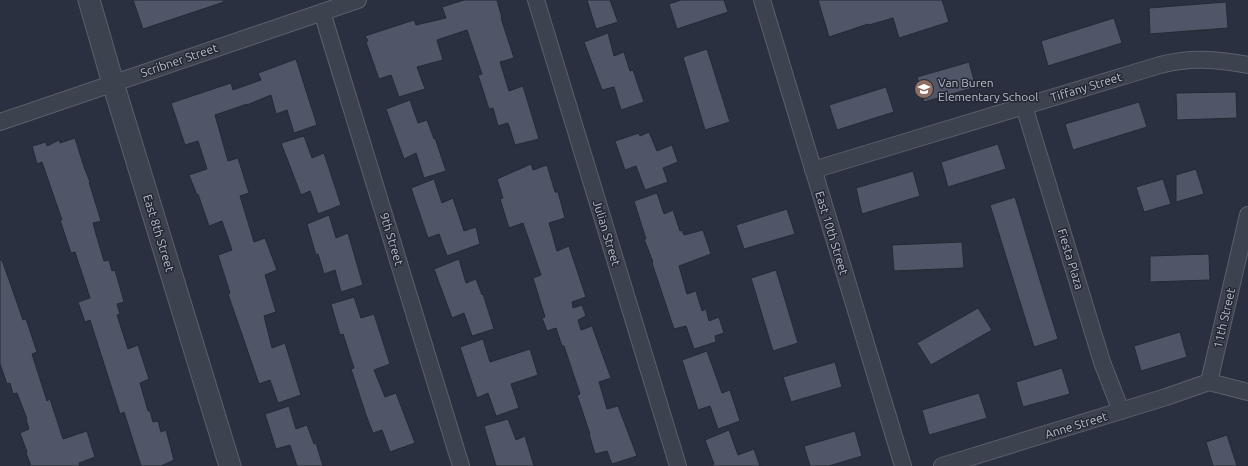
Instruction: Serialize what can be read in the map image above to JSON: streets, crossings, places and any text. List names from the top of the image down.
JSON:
{
  "streets": {
    "street": [
      "Scribner Street",
      "Tiffany Street",
      "East 8th Street",
      "Julian Street",
      "East 10th Street",
      "9th Street",
      "Fiesta Plaza",
      "11th Street",
      "Anne Street"
    ]
  },
  "crossings": [
    ["Scribner Street", "East 8th Street"],
    ["Scribner Street", "9th Street"],
    ["Tiffany Street", "East 10th Street"],
    ["Tiffany Street", "Fiesta Plaza"],
    ["Fiesta Plaza", "Anne Street"],
    ["11th Street", "Anne Street"]
  ],
  "places": {
    "school or university": ["Van Buren Elementary School"]
  }
}
